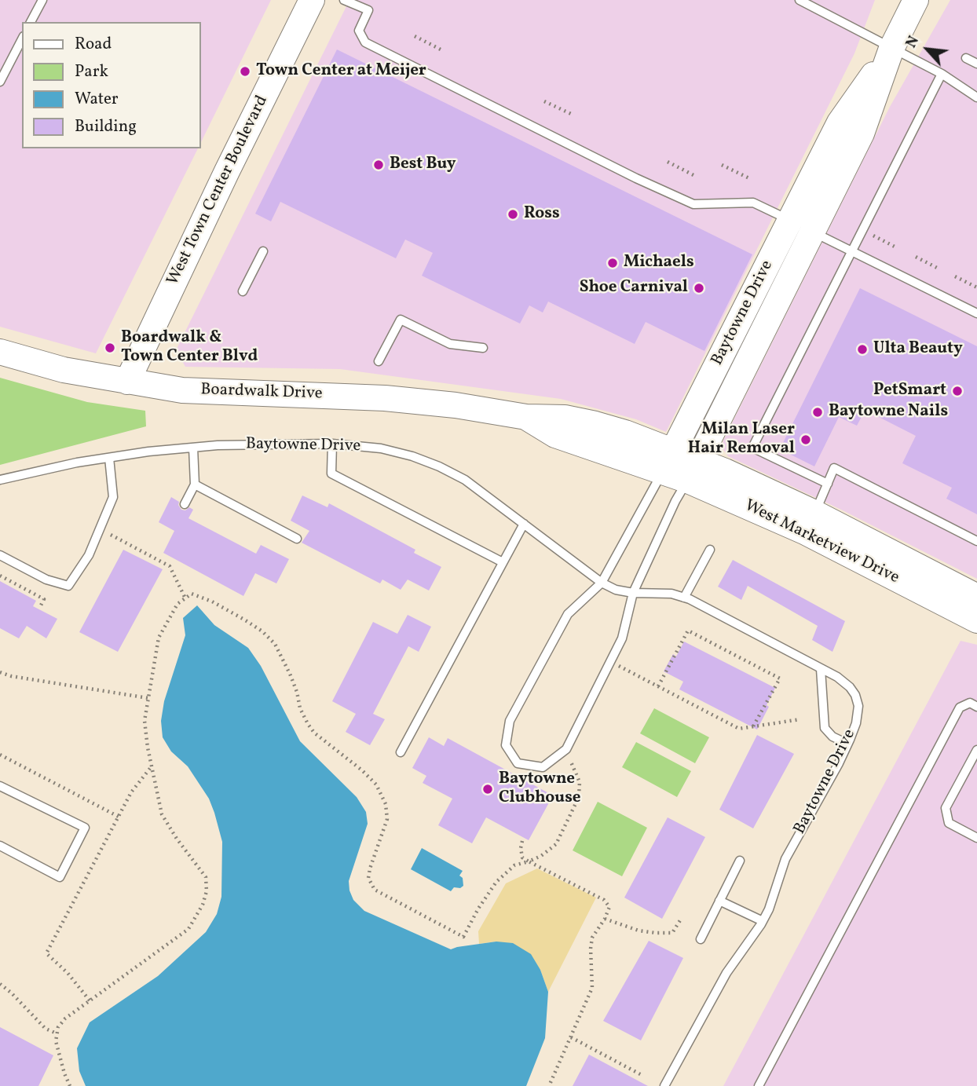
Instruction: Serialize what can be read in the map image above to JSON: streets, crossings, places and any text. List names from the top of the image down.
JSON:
{
  "streets": {
    "street": [
      "West Town Center Boulevard",
      "Baytowne Drive",
      "Boardwalk Drive",
      "West Marketview Drive"
    ]
  },
  "crossings": [
    ["West Town Center Boulevard", "Boardwalk Drive"],
    ["Baytowne Drive", "Boardwalk Drive"],
    ["Baytowne Drive", "West Marketview Drive"],
    ["Boardwalk Drive", "West Marketview Drive"]
  ],
  "places": [
    "Town Center at Meijer",
    "Best Buy",
    "Ross",
    "Michaels",
    "Shoe Carnival",
    "Boardwalk & Town Center Blvd",
    "Ulta Beauty",
    "PetSmart",
    "Baytowne Nails",
    "Milan Laser Hair Removal",
    "Baytowne Clubhouse"
  ],
  "legend": [
    "Road",
    "Park",
    "Water",
    "Building"
  ],
  "north": "top left"
}
